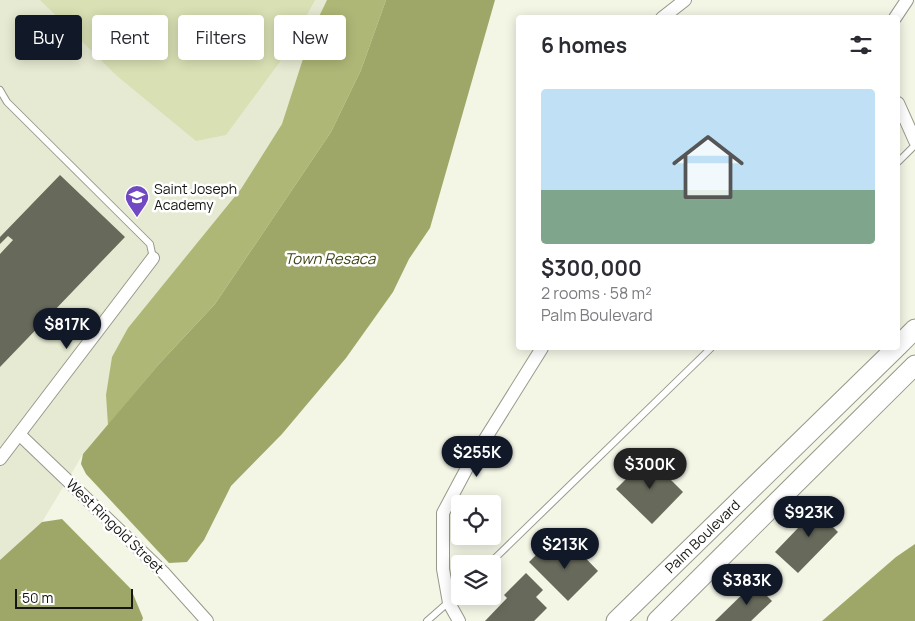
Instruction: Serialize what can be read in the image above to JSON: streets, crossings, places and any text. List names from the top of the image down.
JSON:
{
  "streets": {
    "main road": ["Palm Boulevard"],
    "street": ["West Ringold Street"]
  },
  "water": ["Town Resaca"],
  "places": {
    "school or university": ["Saint Joseph Academy"]
  },
  "scale_bar": "50 m",
  "page": {
    "chip": [
      "Buy",
      "Rent",
      "Filters",
      "New"
    ],
    "heading": "6 homes",
    "list": [
      {
        "name": "$300,000",
        "note": "2 rooms · 58 m² · Palm Boulevard"
      }
    ],
    "price": [
      "$817K",
      "$255K",
      "$300K",
      "$923K",
      "$213K",
      "$383K"
    ],
    "scale": "50 m"
  }
}
